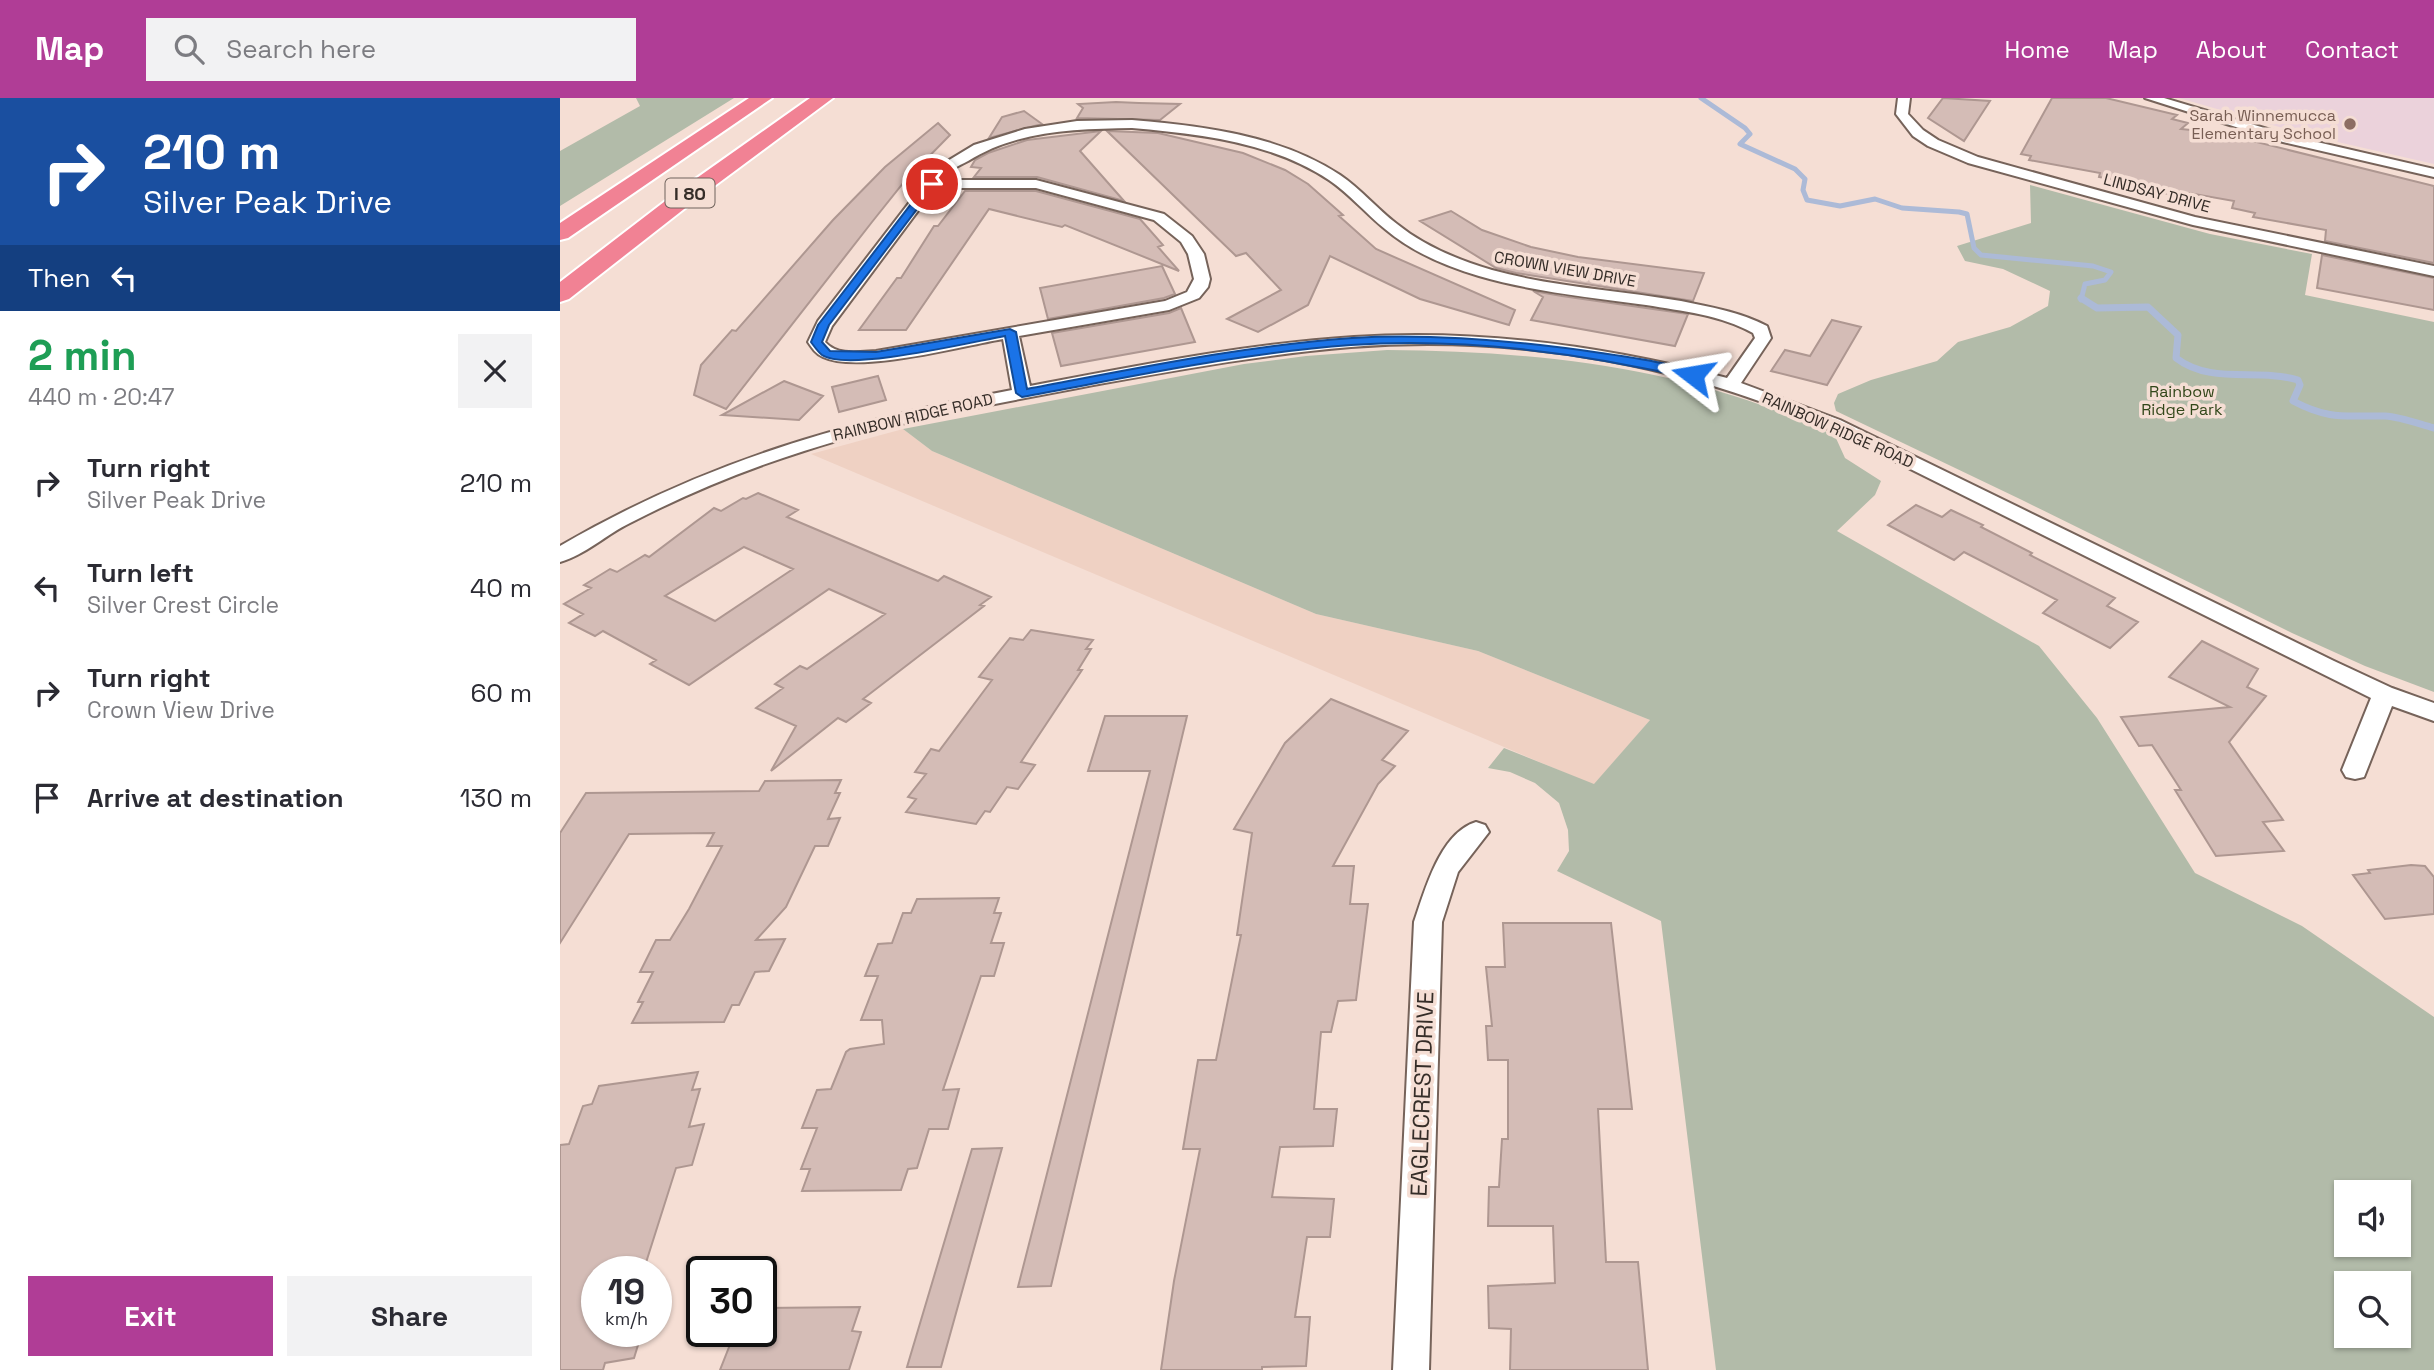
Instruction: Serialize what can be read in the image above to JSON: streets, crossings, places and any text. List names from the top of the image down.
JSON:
{
  "streets": {
    "highway": ["I 80"],
    "street": [
      "LINDSAY DRIVE",
      "CROWN VIEW DRIVE",
      "RAINBOW RIDGE ROAD",
      "EAGLECREST DRIVE"
    ]
  },
  "crossings": [
    ["CROWN VIEW DRIVE", "RAINBOW RIDGE ROAD"]
  ],
  "parks": ["Rainbow Ridge Park"],
  "places": ["Sarah Winnemucca Elementary School"],
  "page": {
    "header": "Map",
    "search": "Search here",
    "nav": [
      "Home",
      "Map",
      "About",
      "Contact"
    ],
    "turn": ["210 m", "Silver Peak Drive"],
    "then": "Then",
    "heading": ["2 min", "440 m · 20:47"],
    "list": [
      {
        "name": "Turn right",
        "note": "Silver Peak Drive",
        "value": "210 m"
      },
      {
        "name": "Turn left",
        "note": "Silver Crest Circle",
        "value": "40 m"
      },
      {
        "name": "Turn right",
        "note": "Crown View Drive",
        "value": "60 m"
      },
      {
        "name": "Arrive at destination",
        "value": "130 m"
      }
    ],
    "speed": "19 km/h",
    "limit": "30",
    "buttons": ["Exit", "Share"]
  }
}
